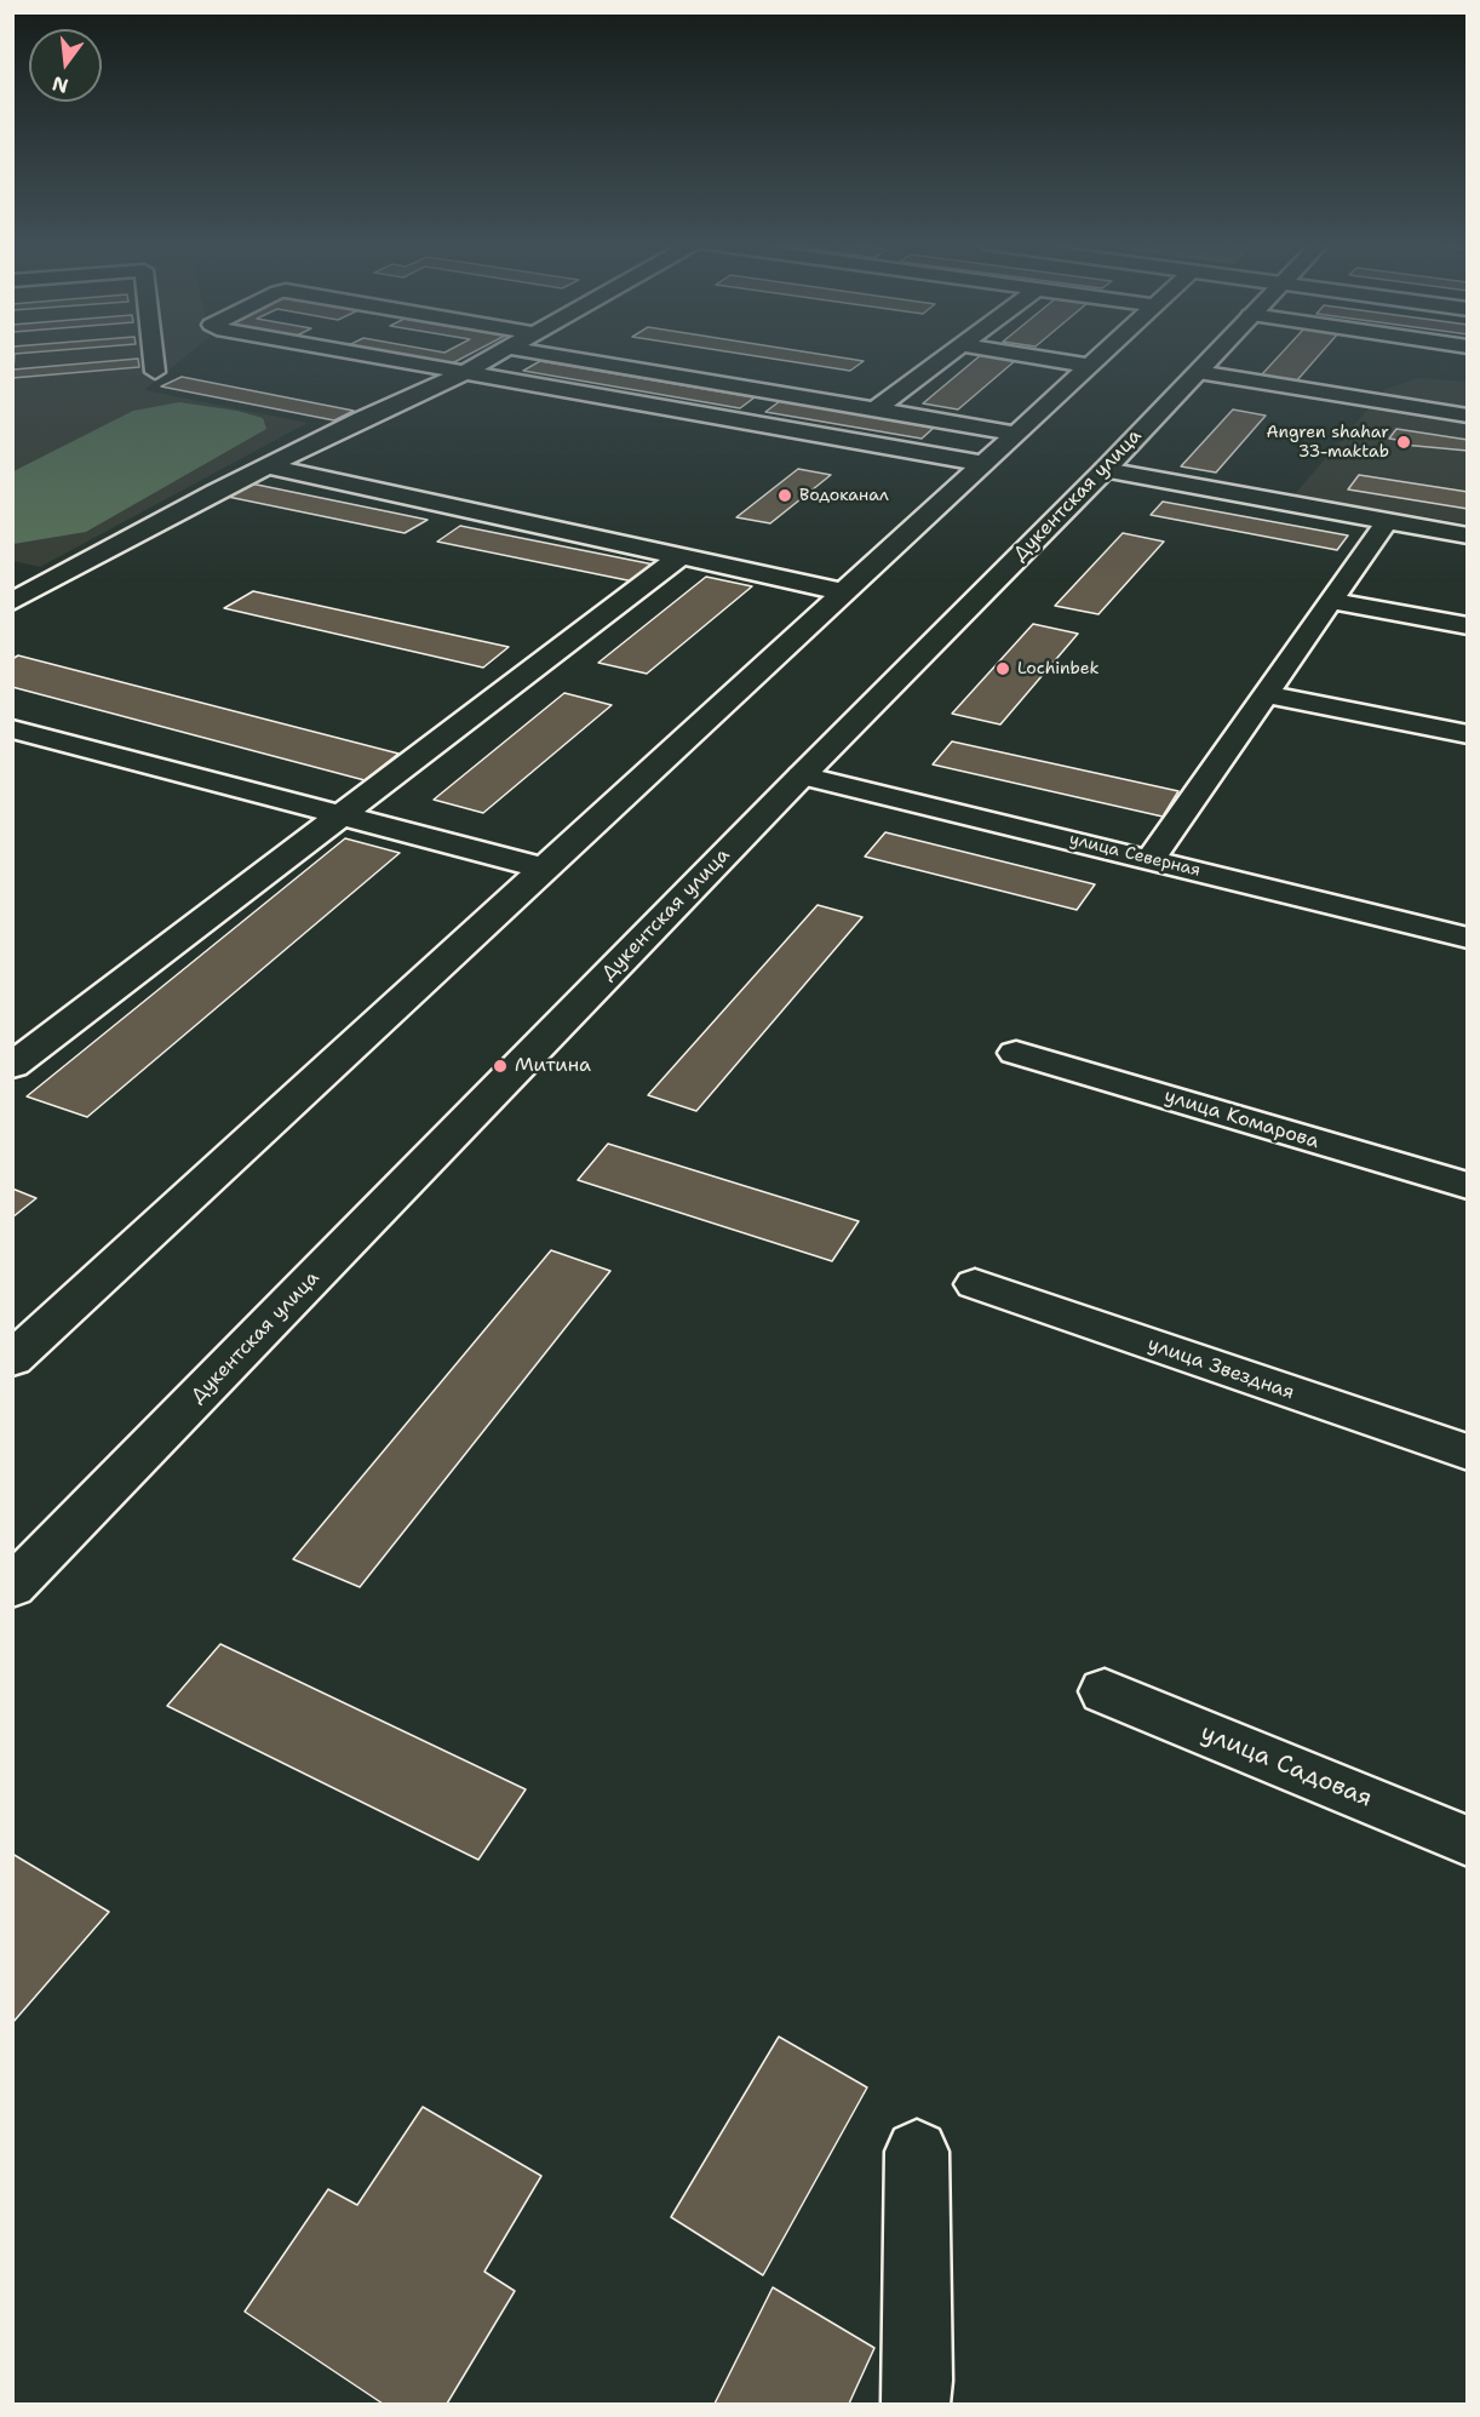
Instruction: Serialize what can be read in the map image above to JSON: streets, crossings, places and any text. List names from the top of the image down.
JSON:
{
  "streets": {
    "street": [
      "Дукентская улица",
      "улица Северная",
      "улица Комарова",
      "улица Звездная",
      "улица Садовая"
    ]
  },
  "crossings": [
    ["Дукентская улица", "улица Северная"]
  ],
  "places": [
    "Angren shahar 33-maktab",
    "Водоканал",
    "Lochinbek",
    "Митина"
  ],
  "north": "bottom"
}
